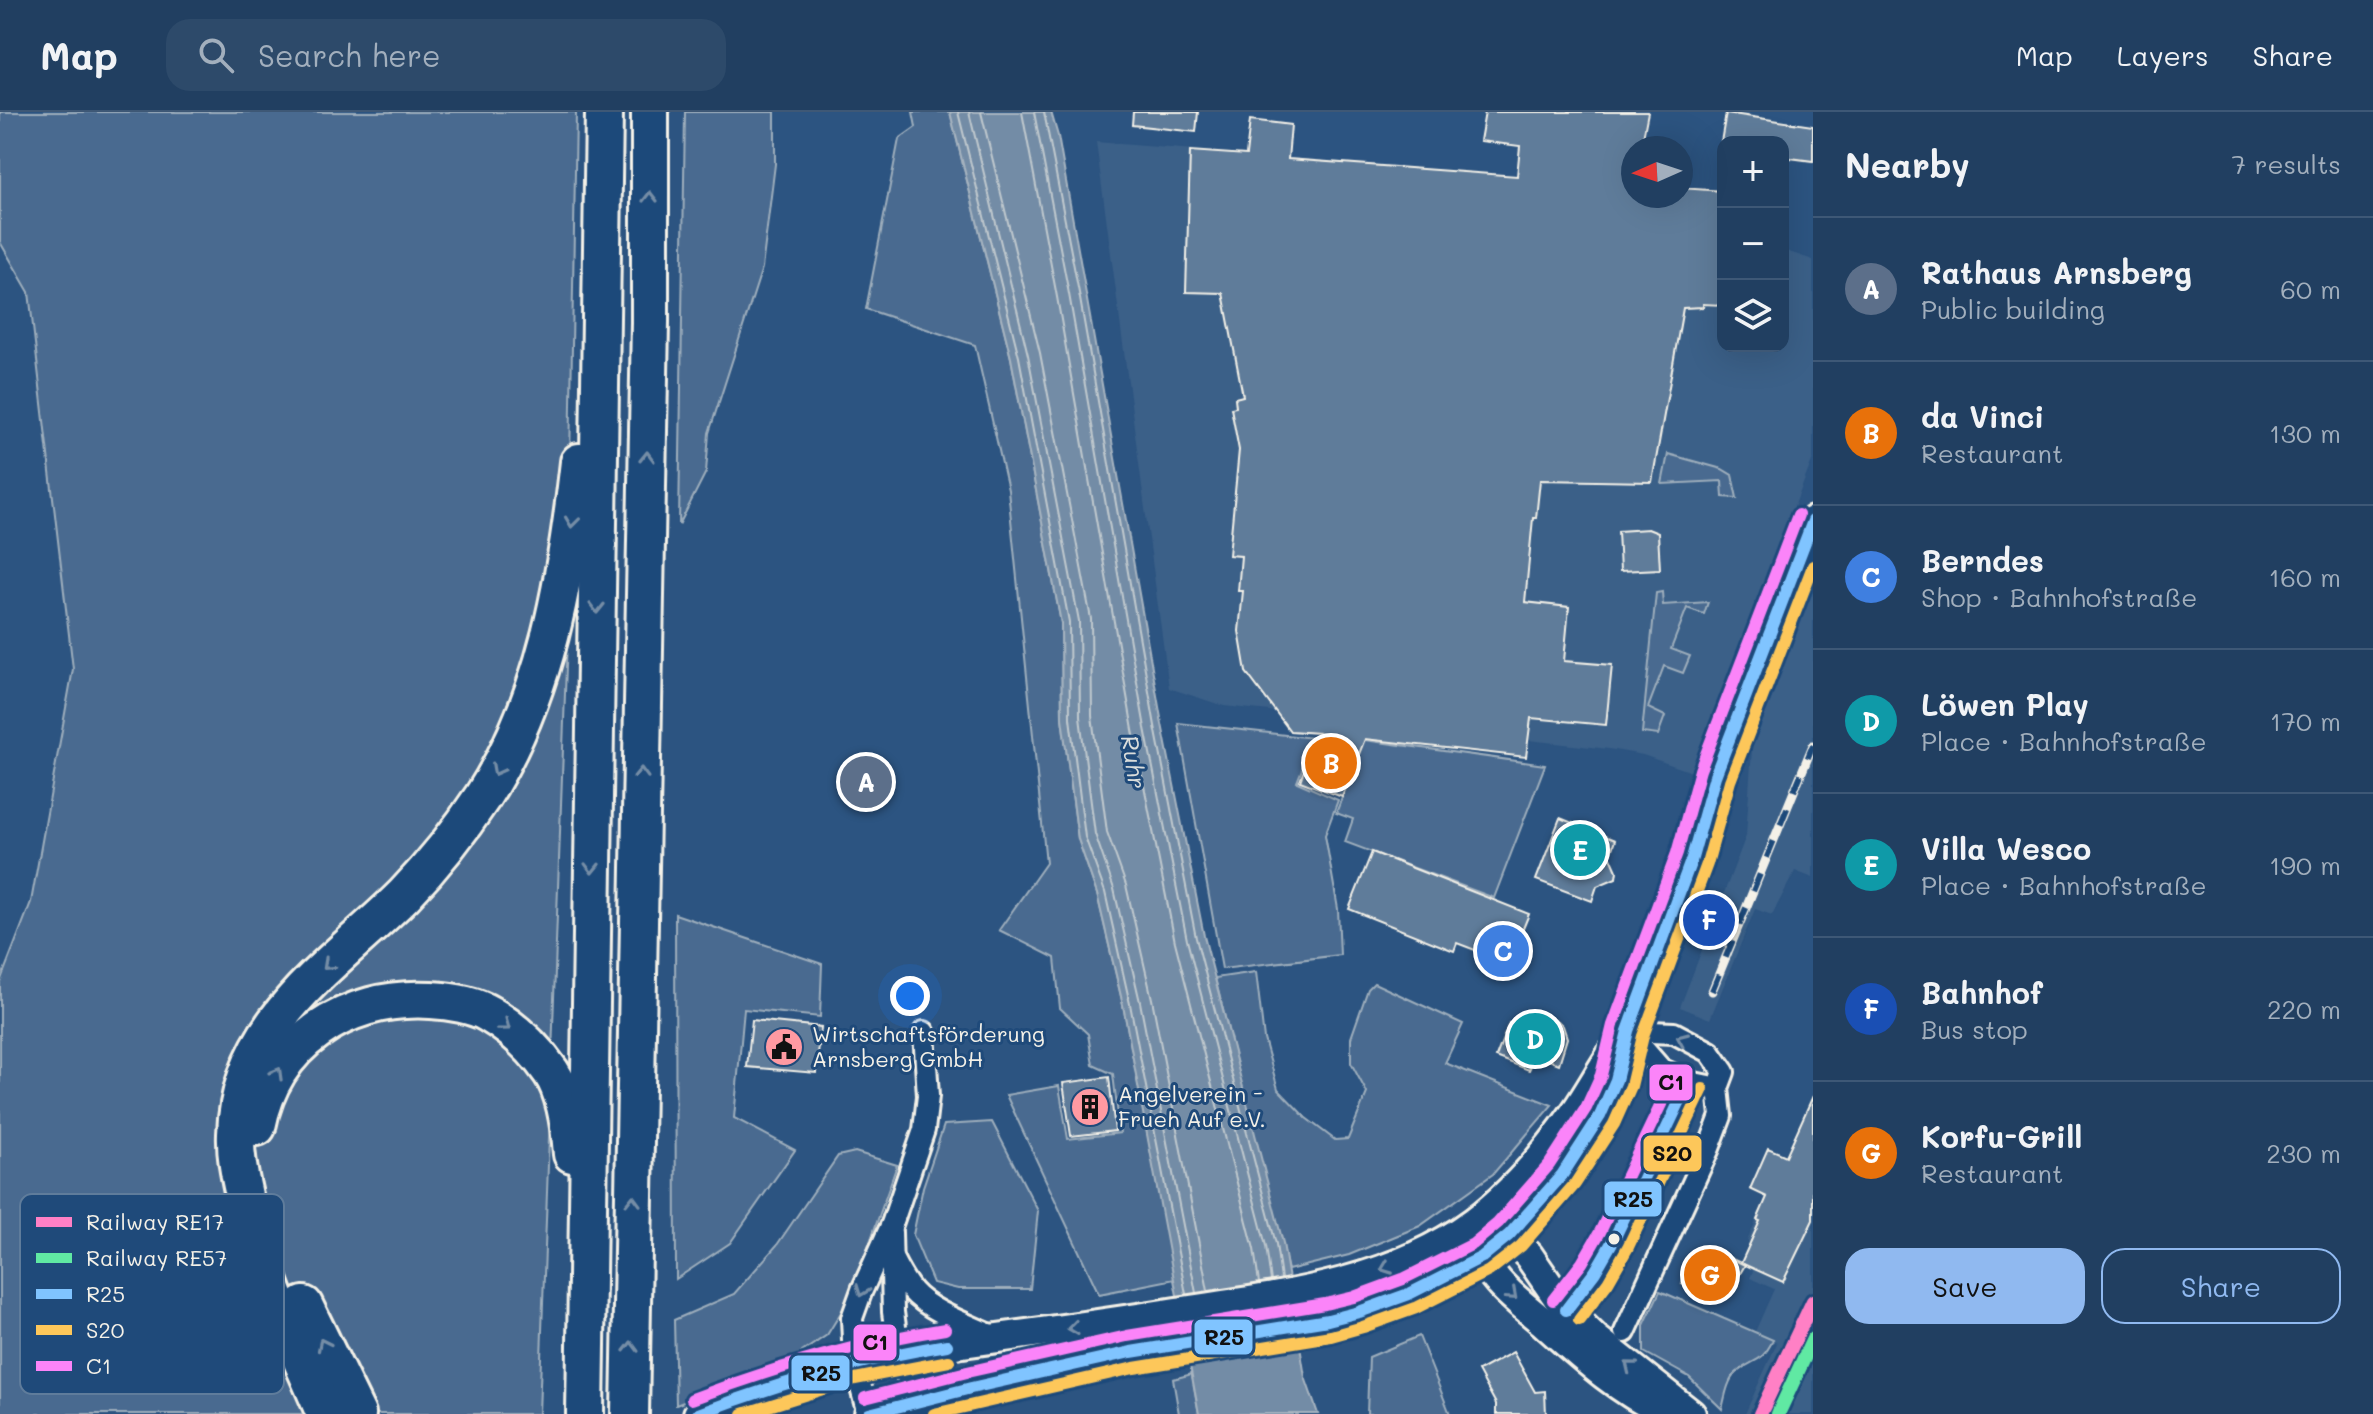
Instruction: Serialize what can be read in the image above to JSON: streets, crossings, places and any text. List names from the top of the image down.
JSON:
{
  "water": ["Ruhr"],
  "places": {
    "public building": ["Wirtschaftsförderung Arnsberg GmbH"],
    "building": ["Angelverein - Frueh Auf e.V."]
  },
  "lines": [
    "transit line C1",
    "transit line R25",
    "transit line S20",
    "rail line RE17",
    "rail line RE57"
  ],
  "legend": [
    "Railway RE17",
    "Railway RE57",
    "R25",
    "S20",
    "C1"
  ],
  "north": "left",
  "page": {
    "header": "Map",
    "search": "Search here",
    "nav": ["Map", "Layers", "Share"],
    "heading": ["Nearby", "7 results"],
    "map_buttons": ["+", "−"],
    "list": [
      {
        "mark": "A",
        "name": "Rathaus Arnsberg",
        "note": "Public building",
        "value": "60 m"
      },
      {
        "mark": "B",
        "name": "da Vinci",
        "note": "Restaurant",
        "value": "130 m"
      },
      {
        "mark": "C",
        "name": "Berndes",
        "note": "Shop · Bahnhofstraße",
        "value": "160 m"
      },
      {
        "mark": "D",
        "name": "Löwen Play",
        "note": "Place · Bahnhofstraße",
        "value": "170 m"
      },
      {
        "mark": "E",
        "name": "Villa Wesco",
        "note": "Place · Bahnhofstraße",
        "value": "190 m"
      },
      {
        "mark": "F",
        "name": "Bahnhof",
        "note": "Bus stop",
        "value": "220 m"
      },
      {
        "mark": "G",
        "name": "Korfu-Grill",
        "note": "Restaurant",
        "value": "230 m"
      }
    ],
    "pins": [
      "B",
      "A",
      "E",
      "F",
      "C",
      "D",
      "G"
    ],
    "buttons": ["Save", "Share"]
  }
}
